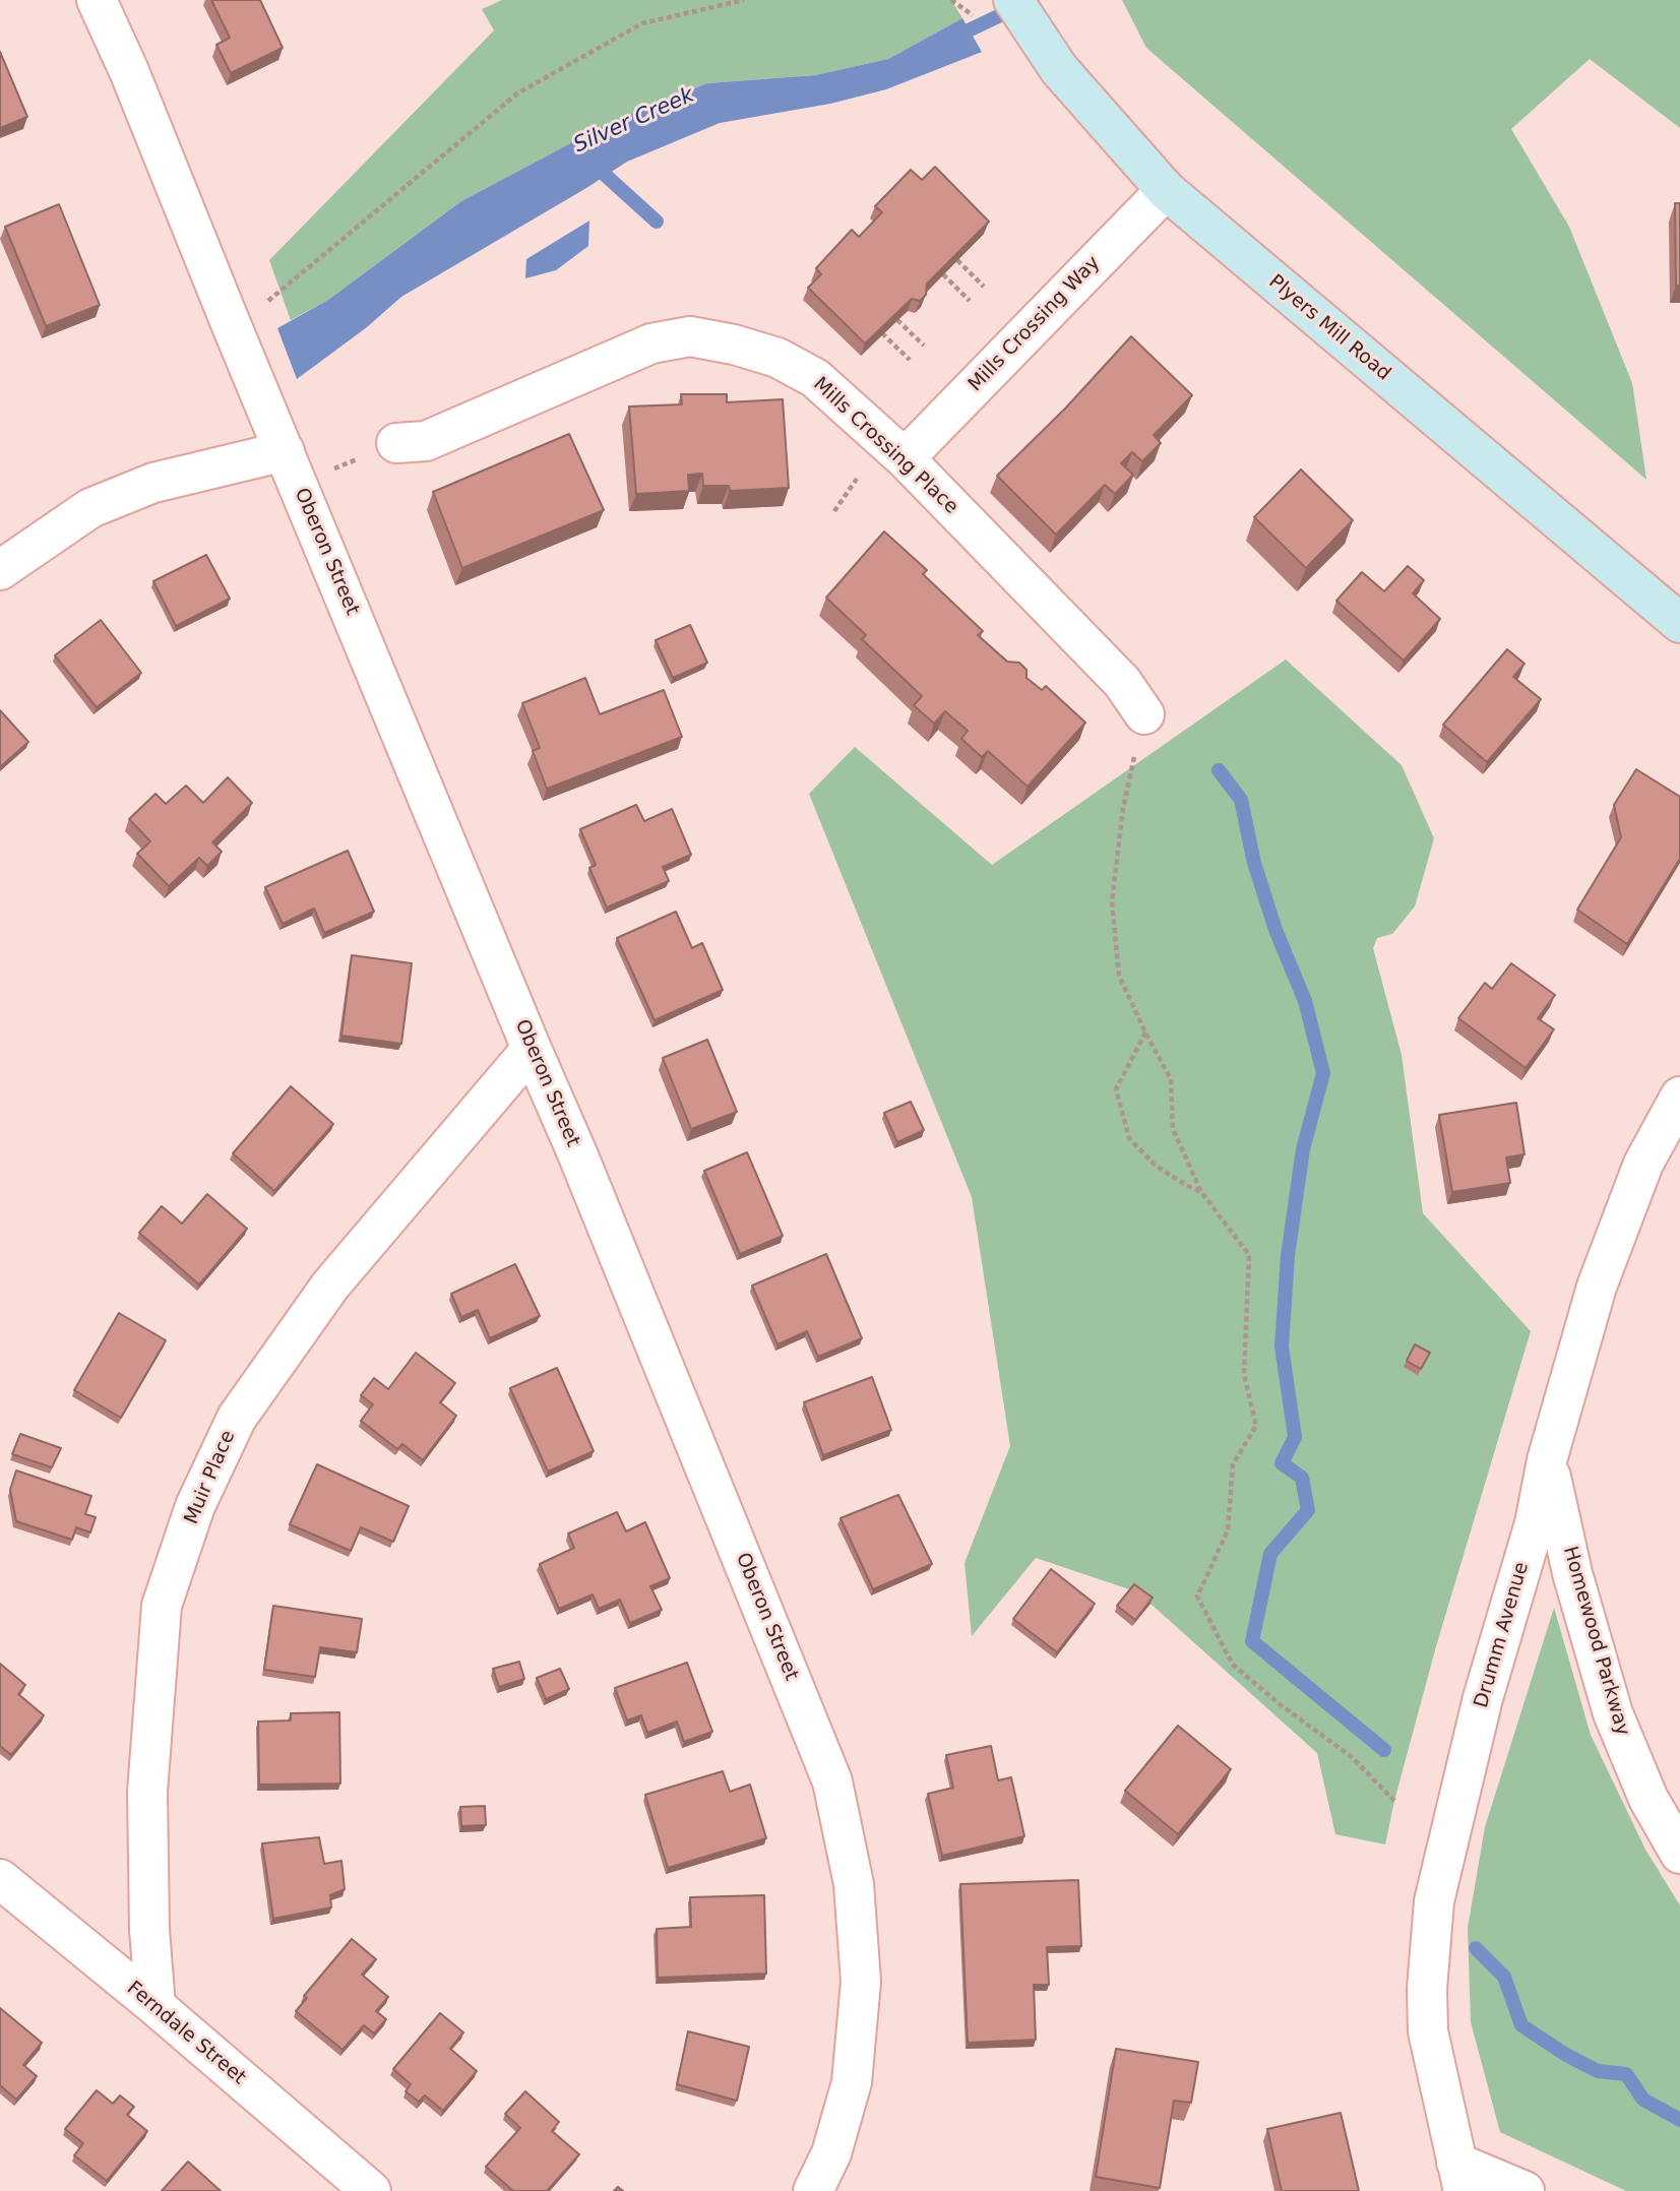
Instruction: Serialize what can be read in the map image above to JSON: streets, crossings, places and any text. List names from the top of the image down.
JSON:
{
  "streets": {
    "street": [
      "Mills Crossing Way",
      "Plyers Mill Road",
      "Mills Crossing Place",
      "Oberon Street",
      "Muir Place",
      "Drumm Avenue",
      "Homewood Parkway",
      "Ferndale Street"
    ]
  },
  "crossings": [
    ["Mills Crossing Way", "Plyers Mill Road"],
    ["Mills Crossing Way", "Mills Crossing Place"],
    ["Oberon Street", "Muir Place"],
    ["Muir Place", "Ferndale Street"],
    ["Drumm Avenue", "Homewood Parkway"]
  ],
  "water": ["Silver Creek"]
}
